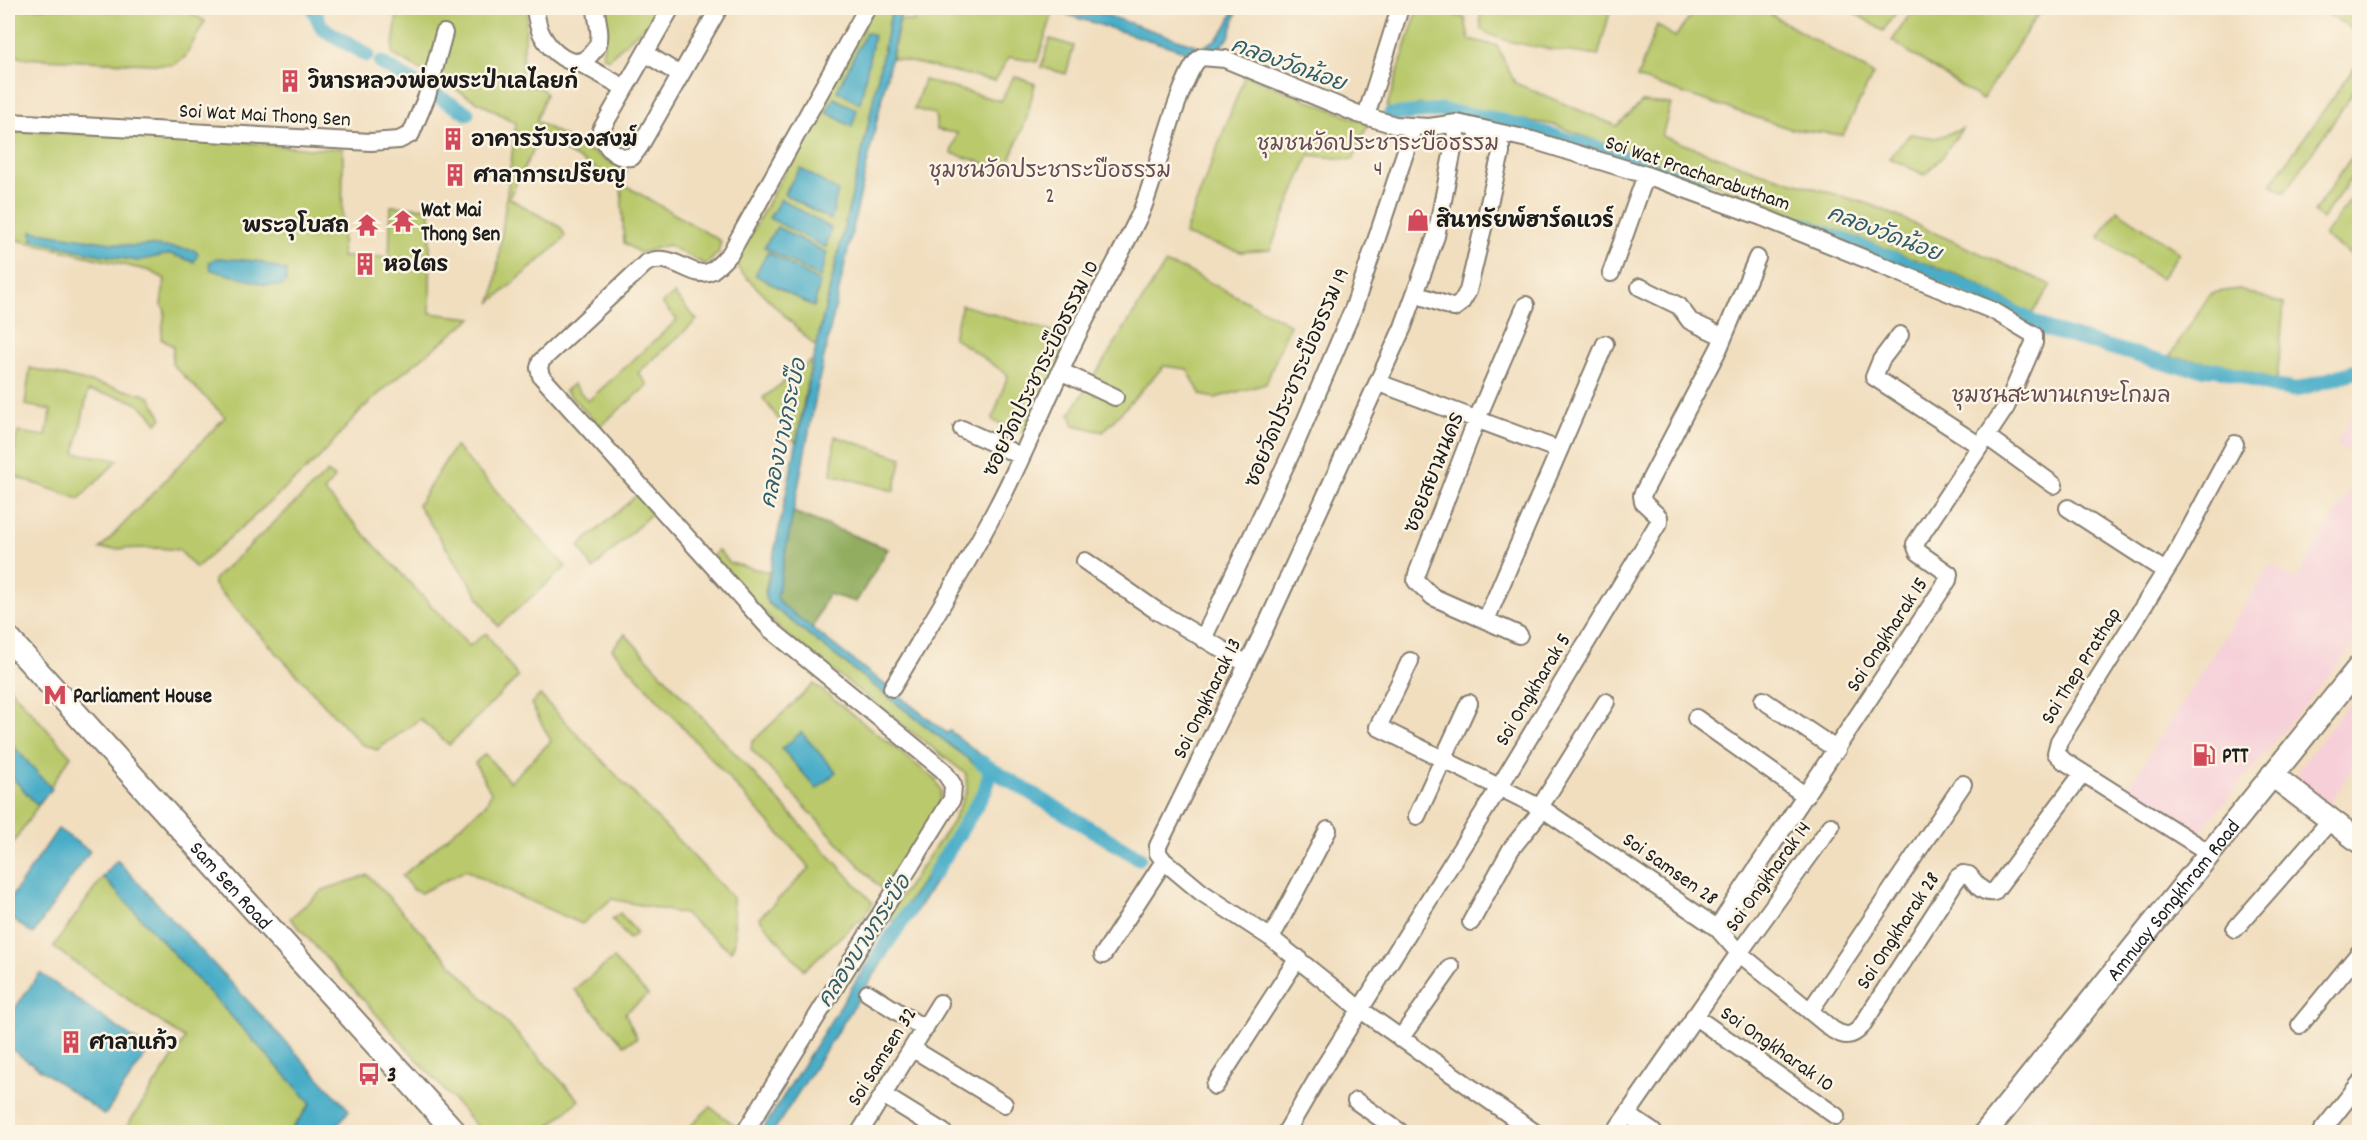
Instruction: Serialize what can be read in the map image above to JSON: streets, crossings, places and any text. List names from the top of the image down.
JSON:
{
  "streets": {
    "street": [
      "Soi Wat Mai Thong Sen",
      "Soi Wat Pracharabutham",
      "ซอยวัดประชาระบือธรรม 10",
      "ซอยวัดประชาระบือธรรม 19",
      "ซอยสยามนคร",
      "Soi Ongkharak 15",
      "Soi Thep Prathap",
      "Soi Ongkharak 5",
      "Soi Ongkharak 13",
      "Soi Samsen 28",
      "Soi Ongkharak 14",
      "Sam Sen Road",
      "Amnuay Songkhram Road",
      "Soi Ongkharak 28",
      "Soi Ongkharak 10",
      "Soi Samsen 32"
    ]
  },
  "crossings": [
    ["Soi Wat Pracharabutham", "ซอยวัดประชาระบือธรรม 10"],
    ["Soi Wat Pracharabutham", "ซอยวัดประชาระบือธรรม 19"],
    ["Soi Wat Pracharabutham", "Soi Ongkharak 15"],
    ["Soi Wat Pracharabutham", "Soi Ongkharak 13"],
    ["Soi Ongkharak 15", "Soi Samsen 28"],
    ["Soi Thep Prathap", "Amnuay Songkhram Road"],
    ["Soi Thep Prathap", "Soi Ongkharak 28"],
    ["Soi Ongkharak 5", "Soi Samsen 28"],
    ["Soi Samsen 28", "Soi Ongkharak 14"],
    ["Soi Samsen 28", "Soi Ongkharak 28"],
    ["Soi Ongkharak 14", "Soi Ongkharak 28"]
  ],
  "districts": ["ชุมชนวัดประชาระบือธรรม 4", "ชุมชนวัดประชาระบือธรรม 2", "ชุมชนสะพานเกษะโกมล"],
  "water": ["คลองวัดน้อย", "คลองบางกระบือ"],
  "places": {
    "building": [
      "วิหารหลวงพ่อพระป่าเลไลยก์",
      "อาคารรับรองสงฆ์",
      "ศาลาการเปรียญ",
      "หอไตร",
      "ศาลาแก้ว"
    ],
    "shop": ["สินทรัยพ์ฮาร์ดแวร์"],
    "temple": ["Wat Mai Thong Sen", "พระอุโบสถ"],
    "metro station": ["Parliament House"],
    "fuel station": ["PTT"],
    "bus stop": ["3"]
  }
}
